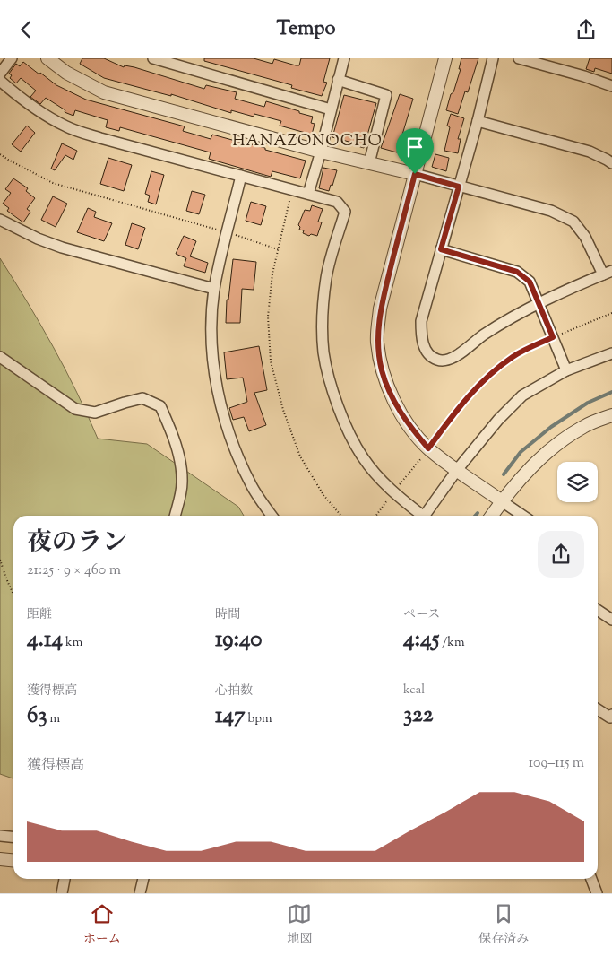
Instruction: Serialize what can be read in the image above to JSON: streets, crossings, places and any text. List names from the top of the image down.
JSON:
{
  "districts": ["HANAZONOCHO"],
  "page": {
    "header": "Tempo",
    "heading": ["夜のラン", "21:25 · 9 × 460 m"],
    "stats": [
      ["距離", "4.14 km"],
      ["時間", "19:40"],
      ["ペース", "4:45 /km"],
      ["獲得標高", "63 m"],
      ["心拍数", "147 bpm"],
      ["kcal", "322"]
    ],
    "chart": ["獲得標高", "109–115 m"],
    "tabs": ["ホーム", "地図", "保存済み"]
  }
}
